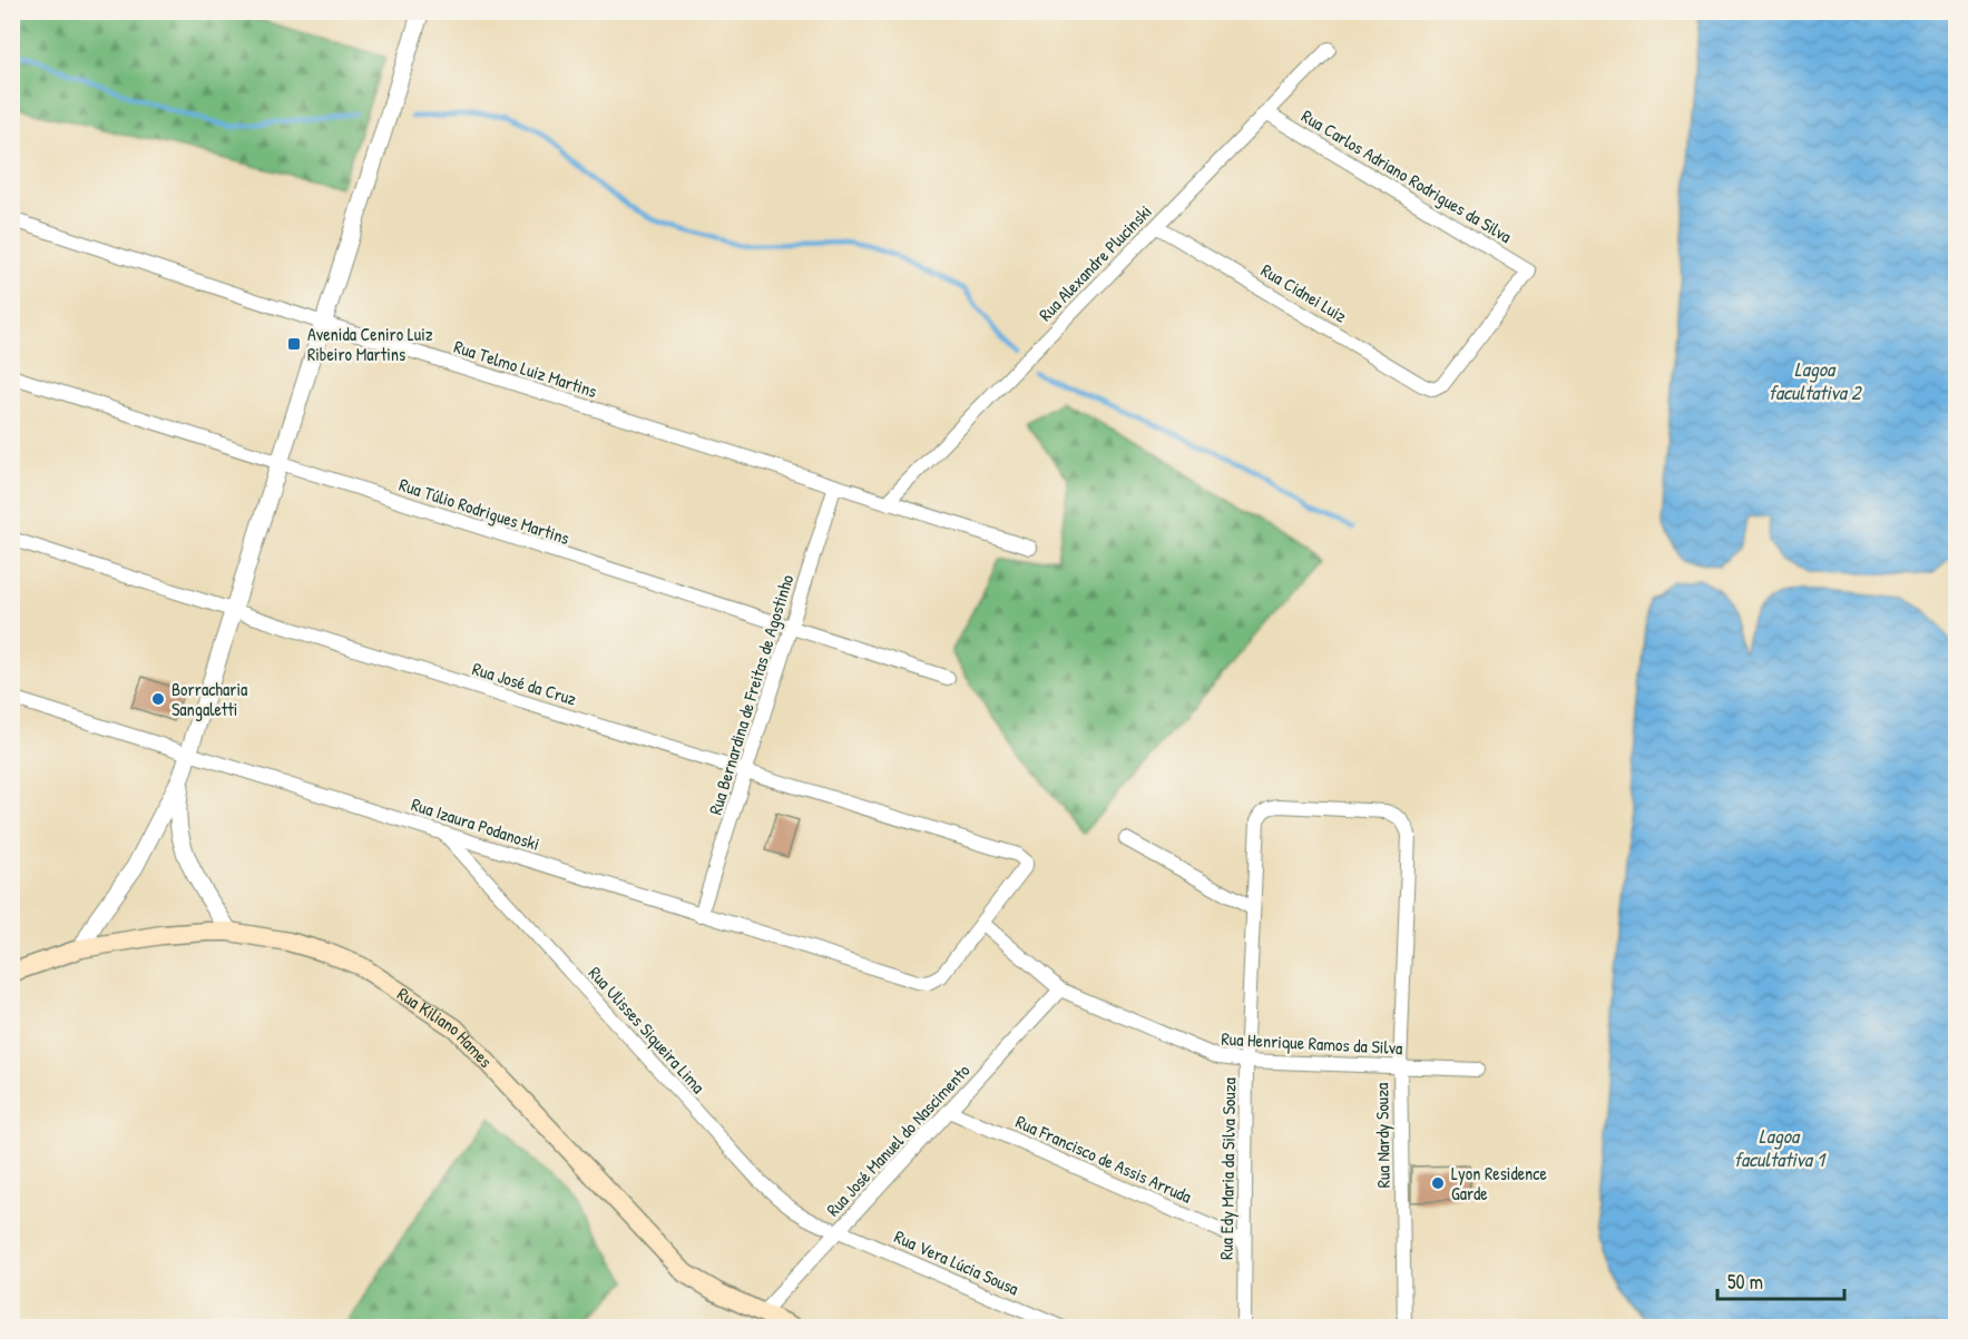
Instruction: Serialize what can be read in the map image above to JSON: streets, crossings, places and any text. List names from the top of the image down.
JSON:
{
  "streets": {
    "main road": ["Rua Kiliano Hames"],
    "street": [
      "Rua Carlos Adriano Rodrigues da Silva",
      "Rua Alexandre Plucinski",
      "Rua Cidnei Luiz",
      "Rua Telmo Luiz Martins",
      "Rua Túlio Rodrigues Martins",
      "Rua José da Cruz",
      "Rua Bernardina de Freitas de Agostinho",
      "Rua Izaura Podanoski",
      "Rua Ulisses Siqueira Lima",
      "Rua Henrique Ramos da Silva",
      "Rua Nardy Souza",
      "Rua José Manuel do Nascimento",
      "Rua Francisco de Assis Arruda",
      "Rua Edy Maria da Silva Souza",
      "Rua Vera Lúcia Sousa"
    ]
  },
  "crossings": [
    ["Rua Carlos Adriano Rodrigues da Silva", "Rua Alexandre Plucinski"],
    ["Rua Carlos Adriano Rodrigues da Silva", "Rua Cidnei Luiz"],
    ["Rua Alexandre Plucinski", "Rua Cidnei Luiz"],
    ["Rua Alexandre Plucinski", "Rua Telmo Luiz Martins"],
    ["Rua Telmo Luiz Martins", "Rua Bernardina de Freitas de Agostinho"],
    ["Rua Túlio Rodrigues Martins", "Rua Bernardina de Freitas de Agostinho"],
    ["Rua José da Cruz", "Rua Bernardina de Freitas de Agostinho"],
    ["Rua José da Cruz", "Rua Izaura Podanoski"],
    ["Rua José da Cruz", "Rua Henrique Ramos da Silva"],
    ["Rua Bernardina de Freitas de Agostinho", "Rua Izaura Podanoski"],
    ["Rua Izaura Podanoski", "Rua Ulisses Siqueira Lima"],
    ["Rua Izaura Podanoski", "Rua Henrique Ramos da Silva"],
    ["Rua Kiliano Hames", "Rua José Manuel do Nascimento"],
    ["Rua Ulisses Siqueira Lima", "Rua José Manuel do Nascimento"],
    ["Rua Ulisses Siqueira Lima", "Rua Vera Lúcia Sousa"],
    ["Rua Henrique Ramos da Silva", "Rua Nardy Souza"],
    ["Rua Henrique Ramos da Silva", "Rua José Manuel do Nascimento"],
    ["Rua Henrique Ramos da Silva", "Rua Edy Maria da Silva Souza"],
    ["Rua Nardy Souza", "Rua Edy Maria da Silva Souza"],
    ["Rua José Manuel do Nascimento", "Rua Francisco de Assis Arruda"],
    ["Rua José Manuel do Nascimento", "Rua Vera Lúcia Sousa"],
    ["Rua Francisco de Assis Arruda", "Rua Edy Maria da Silva Souza"]
  ],
  "water": ["Lagoa facultativa 2", "Lagoa facultativa 1"],
  "places": {
    "transit": ["Avenida Ceniro Luiz Ribeiro Martins"],
    "other": ["Borracharia Sangaletti", "Lyon Residence Garde"]
  },
  "scale_bar": "50 m"
}
